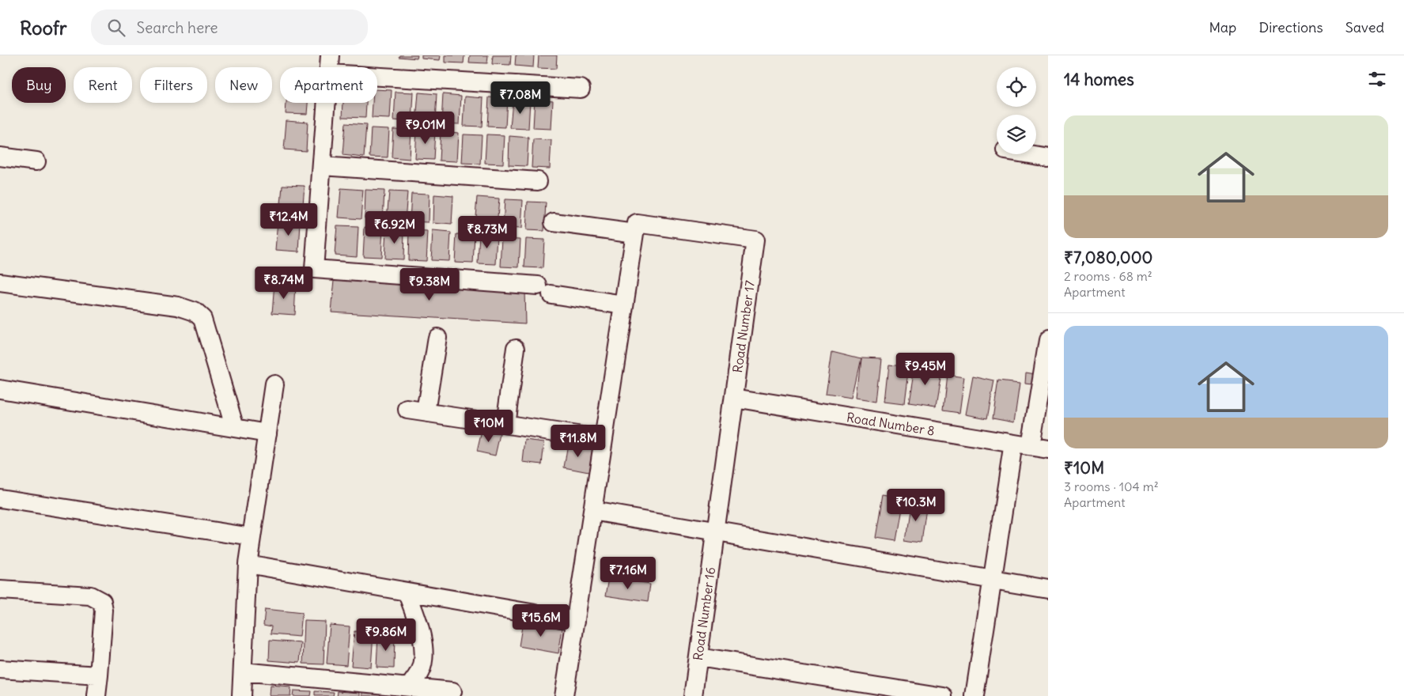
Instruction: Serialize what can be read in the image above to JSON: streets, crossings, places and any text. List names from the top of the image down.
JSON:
{
  "streets": {
    "street": ["Road Number 17", "Road Number 8", "Road Number 16"]
  },
  "crossings": [
    ["Road Number 17", "Road Number 8"],
    ["Road Number 17", "Road Number 16"]
  ],
  "page": {
    "header": "Roofr",
    "search": "Search here",
    "nav": ["Map", "Directions", "Saved"],
    "heading": "14 homes",
    "chip": [
      "Buy",
      "Rent",
      "Filters",
      "New",
      "Apartment"
    ],
    "price": [
      "₹7.08M",
      "₹9.01M",
      "₹12.4M",
      "₹6.92M",
      "₹8.73M",
      "₹8.74M",
      "₹9.38M",
      "₹9.45M",
      "₹10M",
      "₹11.8M",
      "₹10.3M",
      "₹7.16M",
      "₹15.6M",
      "₹9.86M"
    ],
    "list": [
      {
        "name": "₹7,080,000",
        "note": "2 rooms · 68 m² · Apartment"
      },
      {
        "name": "₹10M",
        "note": "3 rooms · 104 m² · Apartment"
      }
    ]
  }
}
